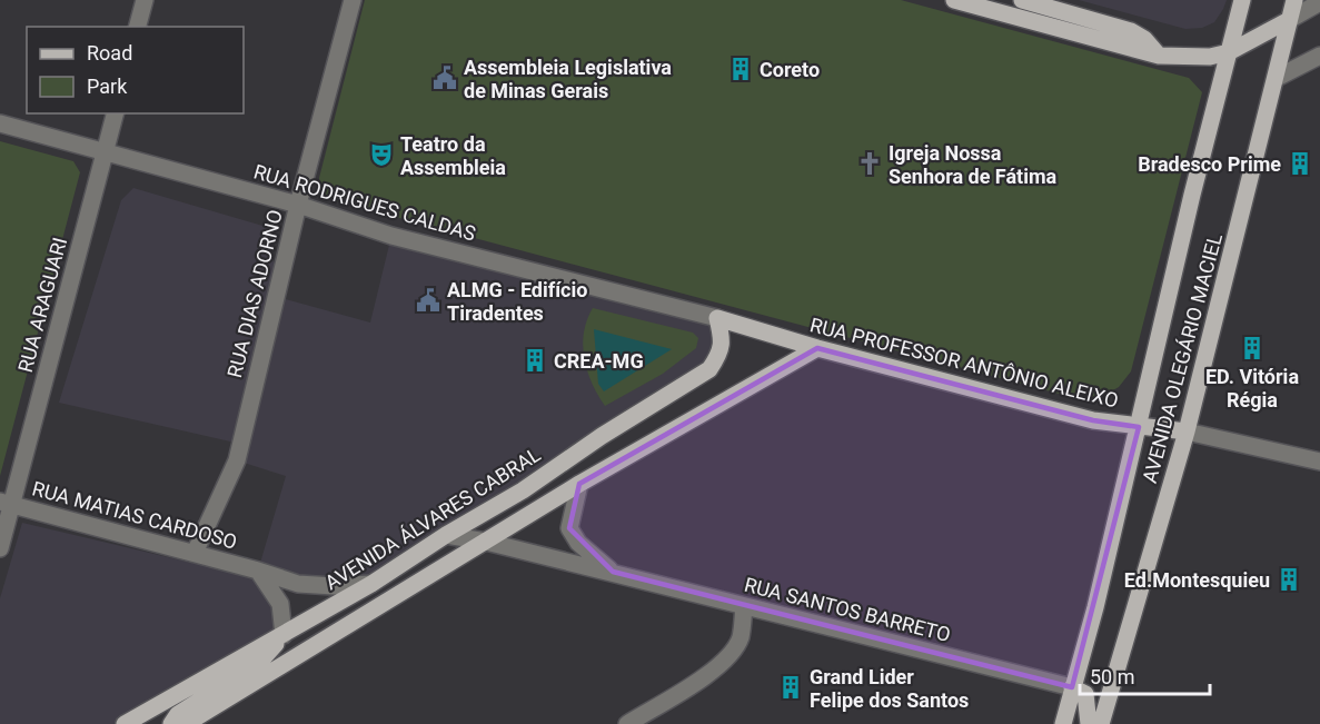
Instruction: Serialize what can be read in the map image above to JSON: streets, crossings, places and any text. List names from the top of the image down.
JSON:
{
  "streets": {
    "main road": ["AVENIDA OLEGÁRIO MACIEL", "RUA PROFESSOR ANTÔNIO ALEIXO", "AVENIDA ÁLVARES CABRAL"],
    "street": [
      "RUA RODRIGUES CALDAS",
      "RUA DIAS ADORNO",
      "RUA ARAGUARI",
      "RUA MATIAS CARDOSO",
      "RUA SANTOS BARRETO"
    ]
  },
  "crossings": [
    ["RUA RODRIGUES CALDAS", "RUA DIAS ADORNO"],
    ["RUA RODRIGUES CALDAS", "RUA ARAGUARI"],
    ["RUA RODRIGUES CALDAS", "RUA PROFESSOR ANTÔNIO ALEIXO"],
    ["RUA RODRIGUES CALDAS", "AVENIDA ÁLVARES CABRAL"],
    ["RUA DIAS ADORNO", "RUA MATIAS CARDOSO"],
    ["RUA ARAGUARI", "RUA MATIAS CARDOSO"],
    ["AVENIDA OLEGÁRIO MACIEL", "RUA PROFESSOR ANTÔNIO ALEIXO"],
    ["AVENIDA OLEGÁRIO MACIEL", "RUA SANTOS BARRETO"],
    ["RUA PROFESSOR ANTÔNIO ALEIXO", "AVENIDA ÁLVARES CABRAL"],
    ["RUA MATIAS CARDOSO", "AVENIDA ÁLVARES CABRAL"],
    ["AVENIDA ÁLVARES CABRAL", "RUA SANTOS BARRETO"]
  ],
  "places": {
    "building": [
      "Coreto",
      "Bradesco Prime",
      "ED. Vitória Régia",
      "CREA-MG",
      "Ed.Montesquieu",
      "Grand Lider Felipe dos Santos"
    ],
    "public building": ["Assembleia Legislativa de Minas Gerais", "ALMG - Edifício Tiradentes"],
    "theatre": ["Teatro da Assembleia"],
    "church": ["Igreja Nossa Senhora de Fátima"]
  },
  "legend": ["Road", "Park"],
  "scale_bar": "50 m"
}
